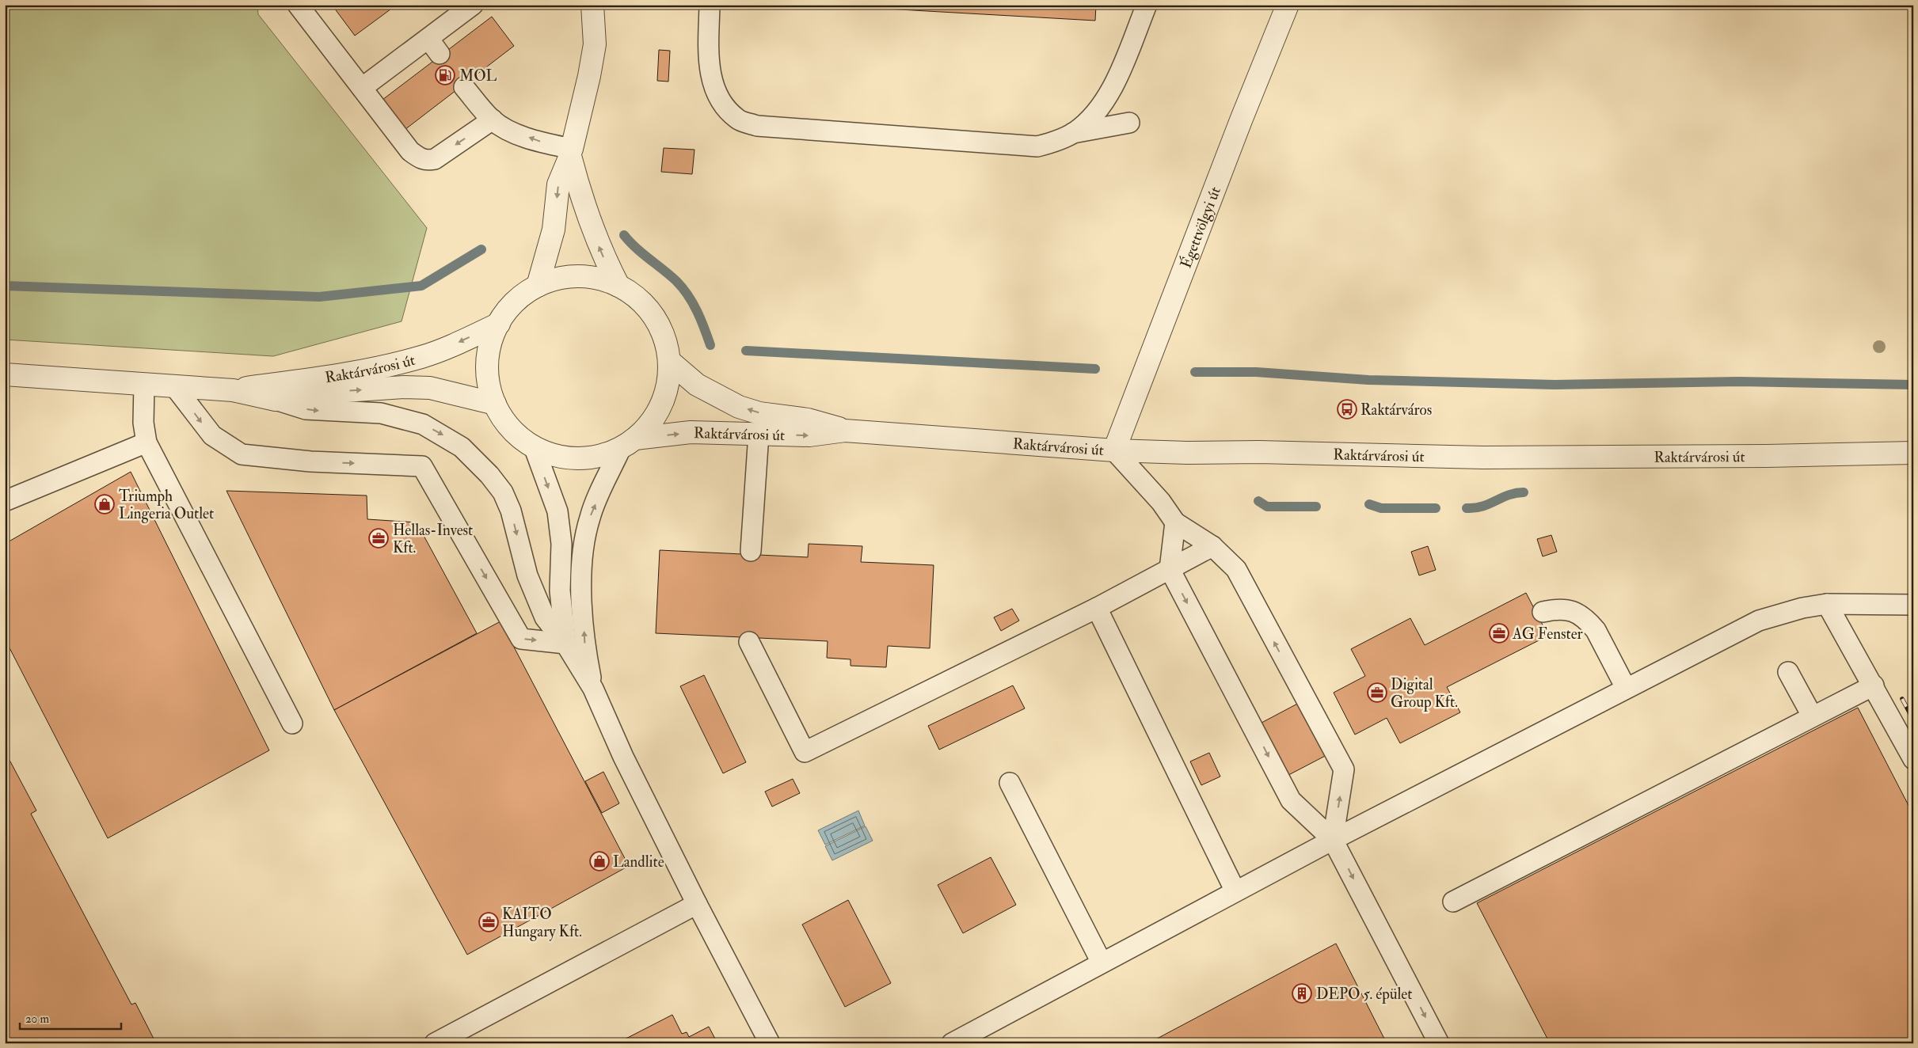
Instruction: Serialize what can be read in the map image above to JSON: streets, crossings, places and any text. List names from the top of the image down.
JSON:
{
  "streets": {
    "street": ["Égettvölgyi út", "Raktárvárosi út"]
  },
  "crossings": [
    ["Égettvölgyi út", "Raktárvárosi út"]
  ],
  "places": {
    "fuel station": ["MOL"],
    "bus stop": ["Raktárváros"],
    "shop": ["Triumph Lingeria Outlet", "Landlite"],
    "office": [
      "Hellas-Invest Kft.",
      "AG Fenster",
      "Digital Group Kft.",
      "KAITO Hungary Kft."
    ],
    "building": ["DEPO 5. épület"]
  },
  "scale_bar": "20 m"
}
